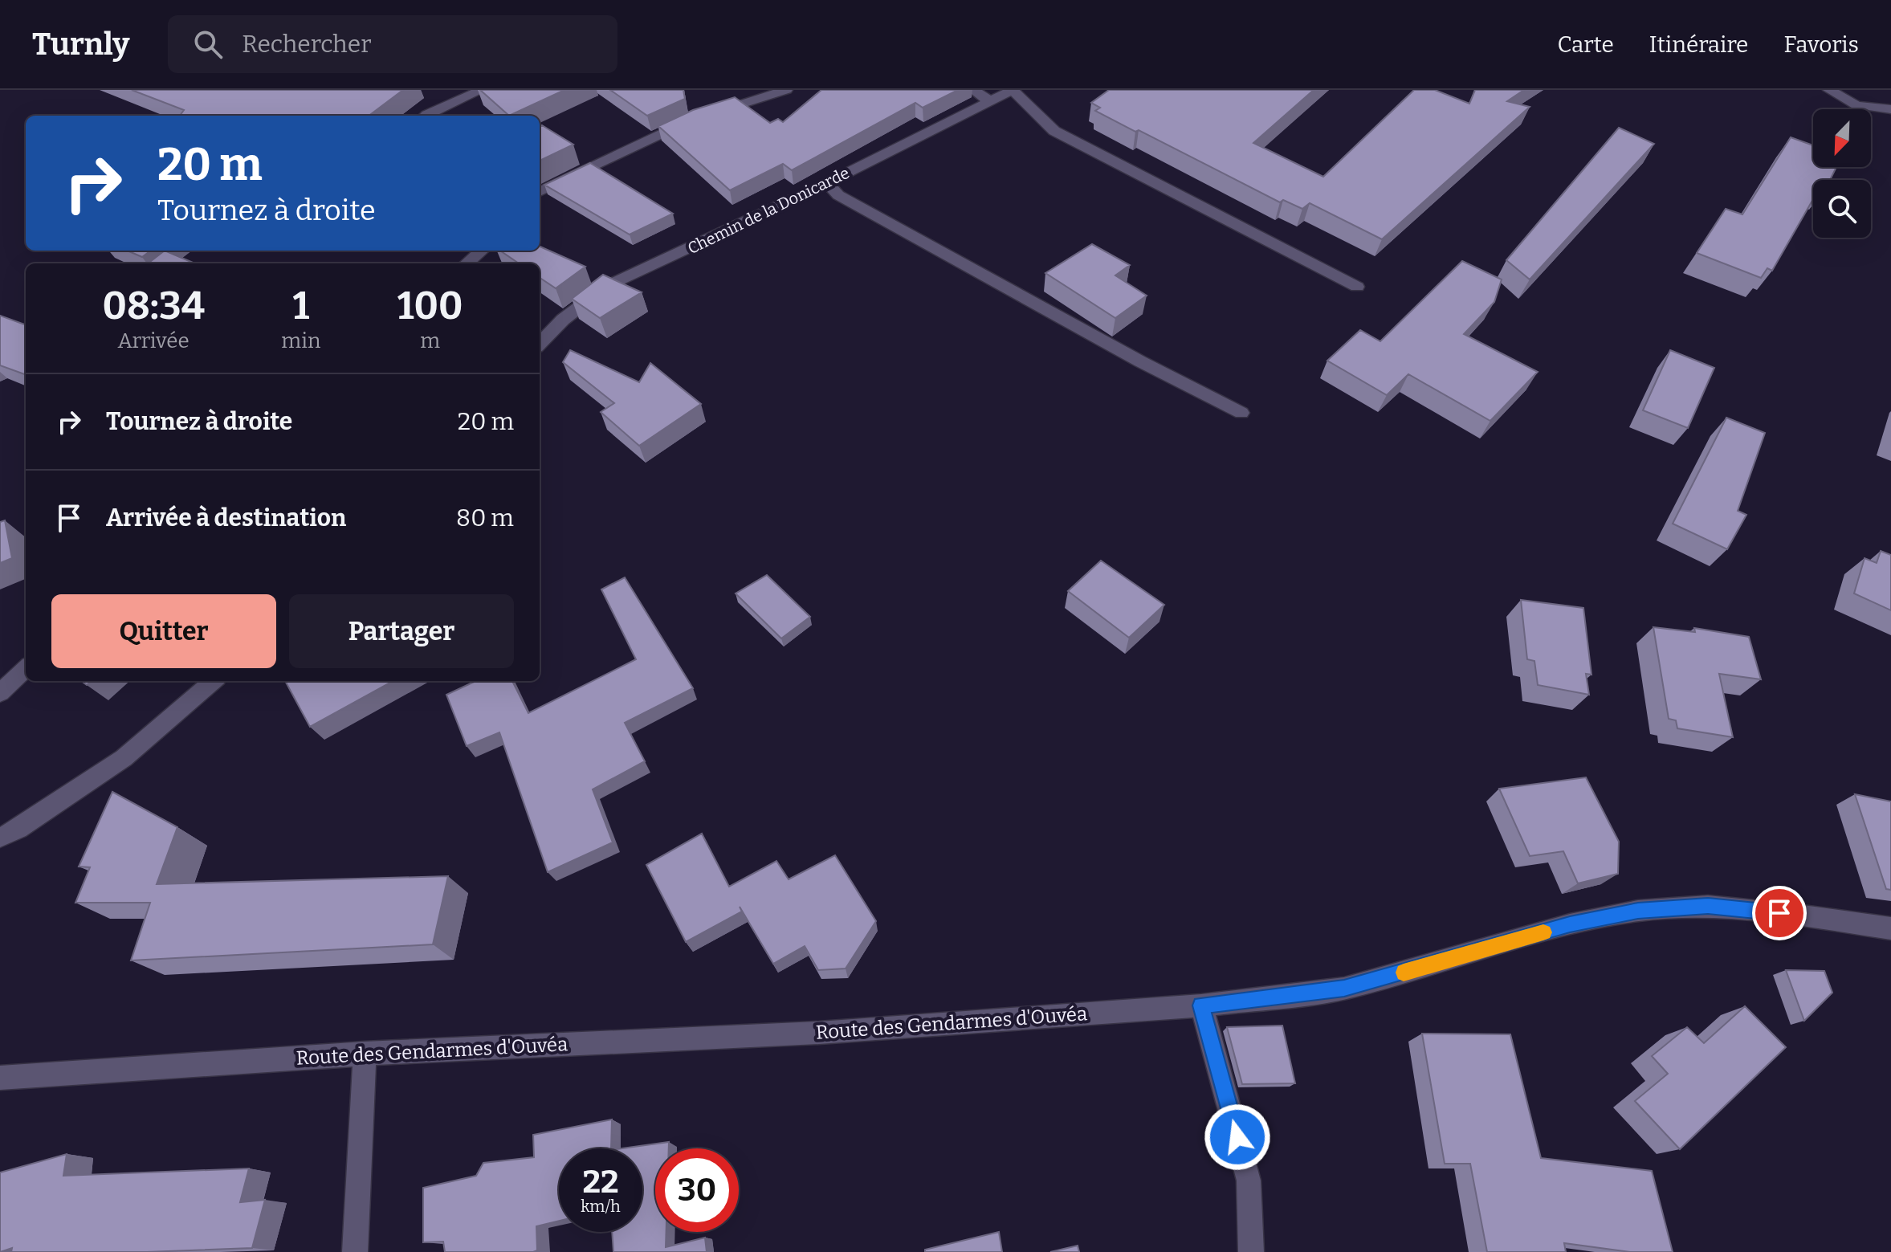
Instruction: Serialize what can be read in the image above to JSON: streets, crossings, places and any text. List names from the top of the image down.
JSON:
{
  "streets": {
    "street": ["Chemin de la Donicarde", "Route des Gendarmes d'Ouvéa"]
  },
  "north": "bottom left",
  "page": {
    "header": "Turnly",
    "search": "Rechercher",
    "nav": ["Carte", "Itinéraire", "Favoris"],
    "turn": ["20 m", "Tournez à droite"],
    "eta": [
      "08:34",
      "Arrivée",
      "1",
      "min",
      "100",
      "m"
    ],
    "list": [
      {
        "name": "Tournez à droite",
        "value": "20 m"
      },
      {
        "name": "Arrivée à destination",
        "value": "80 m"
      }
    ],
    "buttons": ["Quitter", "Partager"],
    "speed": "22 km/h",
    "limit": "30"
  }
}
